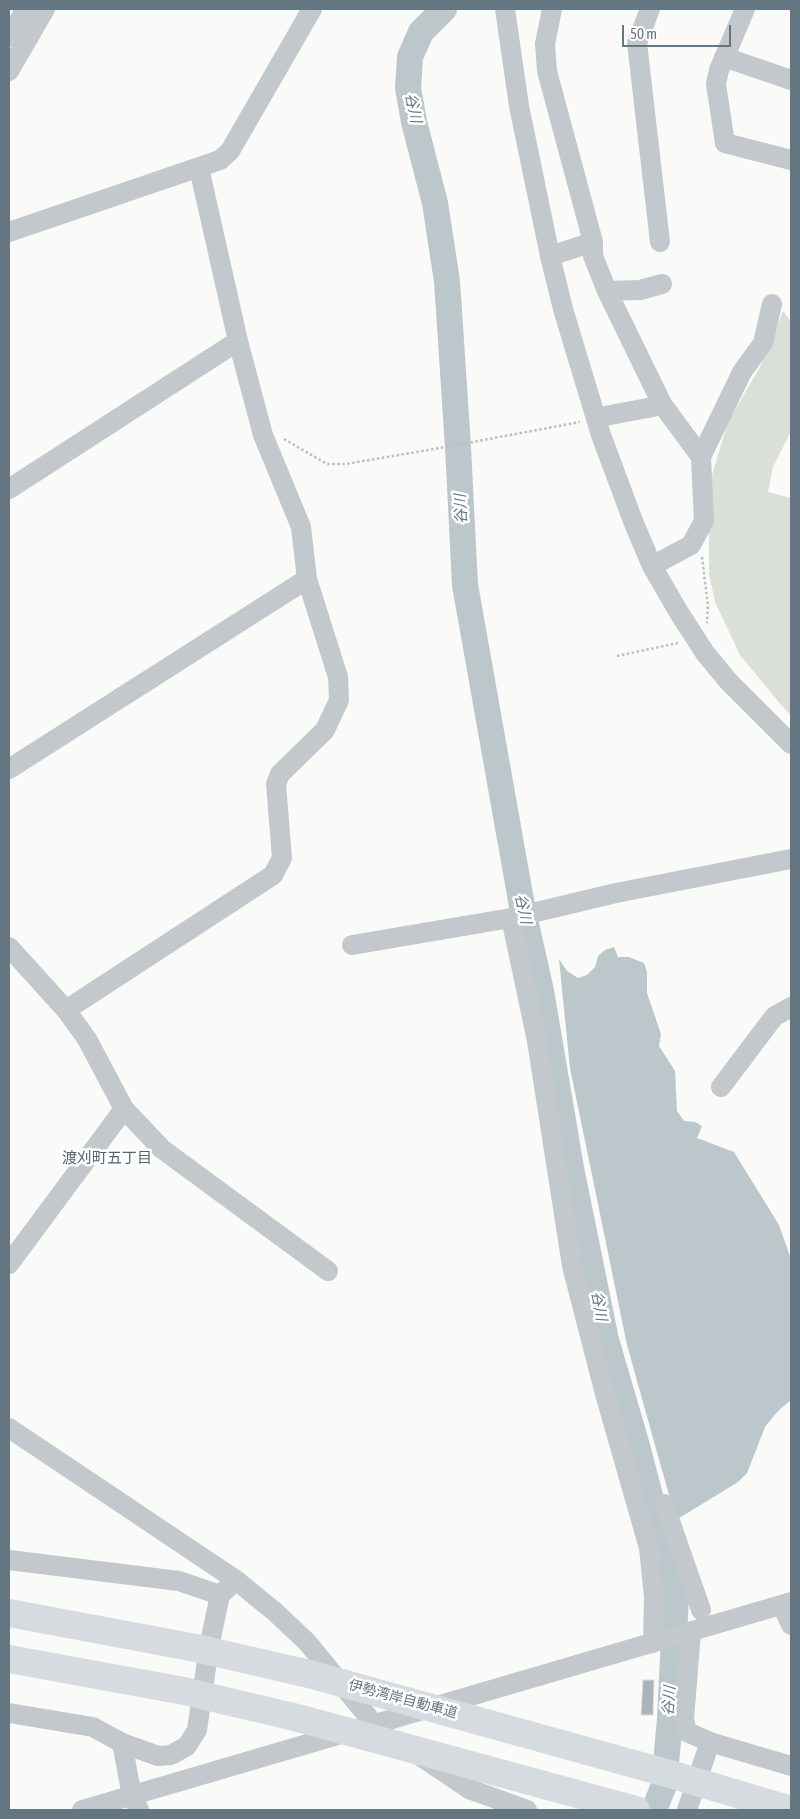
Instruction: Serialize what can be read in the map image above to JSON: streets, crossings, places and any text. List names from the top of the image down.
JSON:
{
  "streets": {
    "highway": ["伊勢湾岸自動車道"]
  },
  "districts": ["渡刈町五丁目"],
  "water": ["谷川"],
  "scale_bar": "50 m"
}
